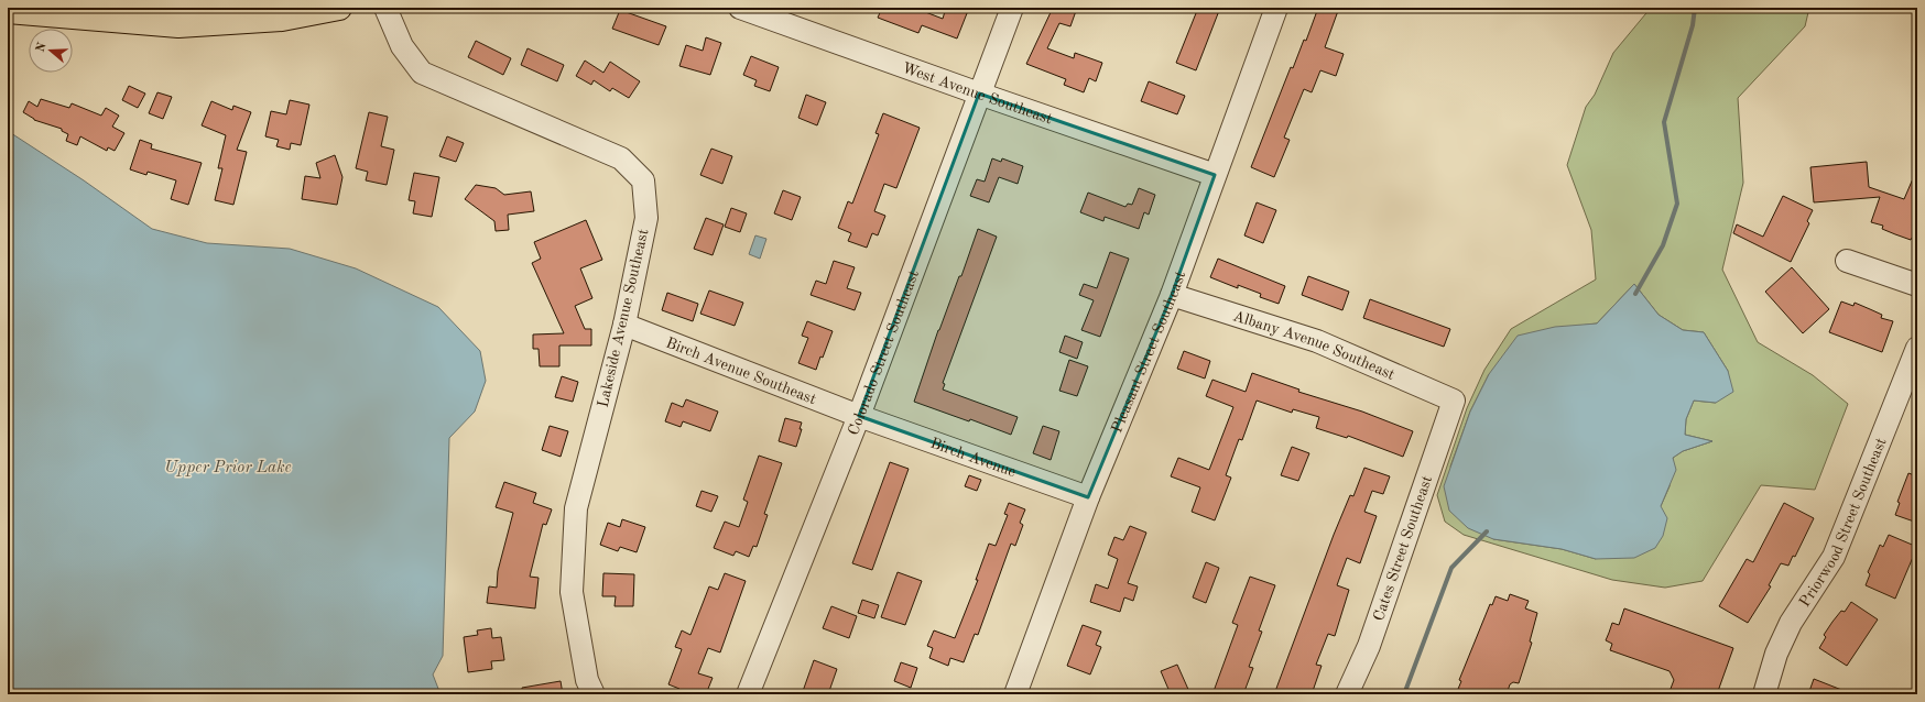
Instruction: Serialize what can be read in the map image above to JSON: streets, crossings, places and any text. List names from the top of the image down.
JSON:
{
  "streets": {
    "street": [
      "West Avenue Southeast",
      "Lakeside Avenue Southeast",
      "Albany Avenue Southeast",
      "Colorado Street Southeast",
      "Pleasant Street Southeast",
      "Birch Avenue Southeast",
      "Birch Avenue",
      "Priorwood Street Southeast",
      "Cates Street Southeast"
    ]
  },
  "crossings": [
    ["West Avenue Southeast", "Colorado Street Southeast"],
    ["West Avenue Southeast", "Pleasant Street Southeast"],
    ["Lakeside Avenue Southeast", "Birch Avenue Southeast"],
    ["Albany Avenue Southeast", "Pleasant Street Southeast"],
    ["Albany Avenue Southeast", "Cates Street Southeast"],
    ["Colorado Street Southeast", "Birch Avenue Southeast"],
    ["Colorado Street Southeast", "Birch Avenue"],
    ["Pleasant Street Southeast", "Birch Avenue"],
    ["Birch Avenue Southeast", "Birch Avenue"]
  ],
  "water": ["Upper Prior Lake"],
  "north": "left"
}
